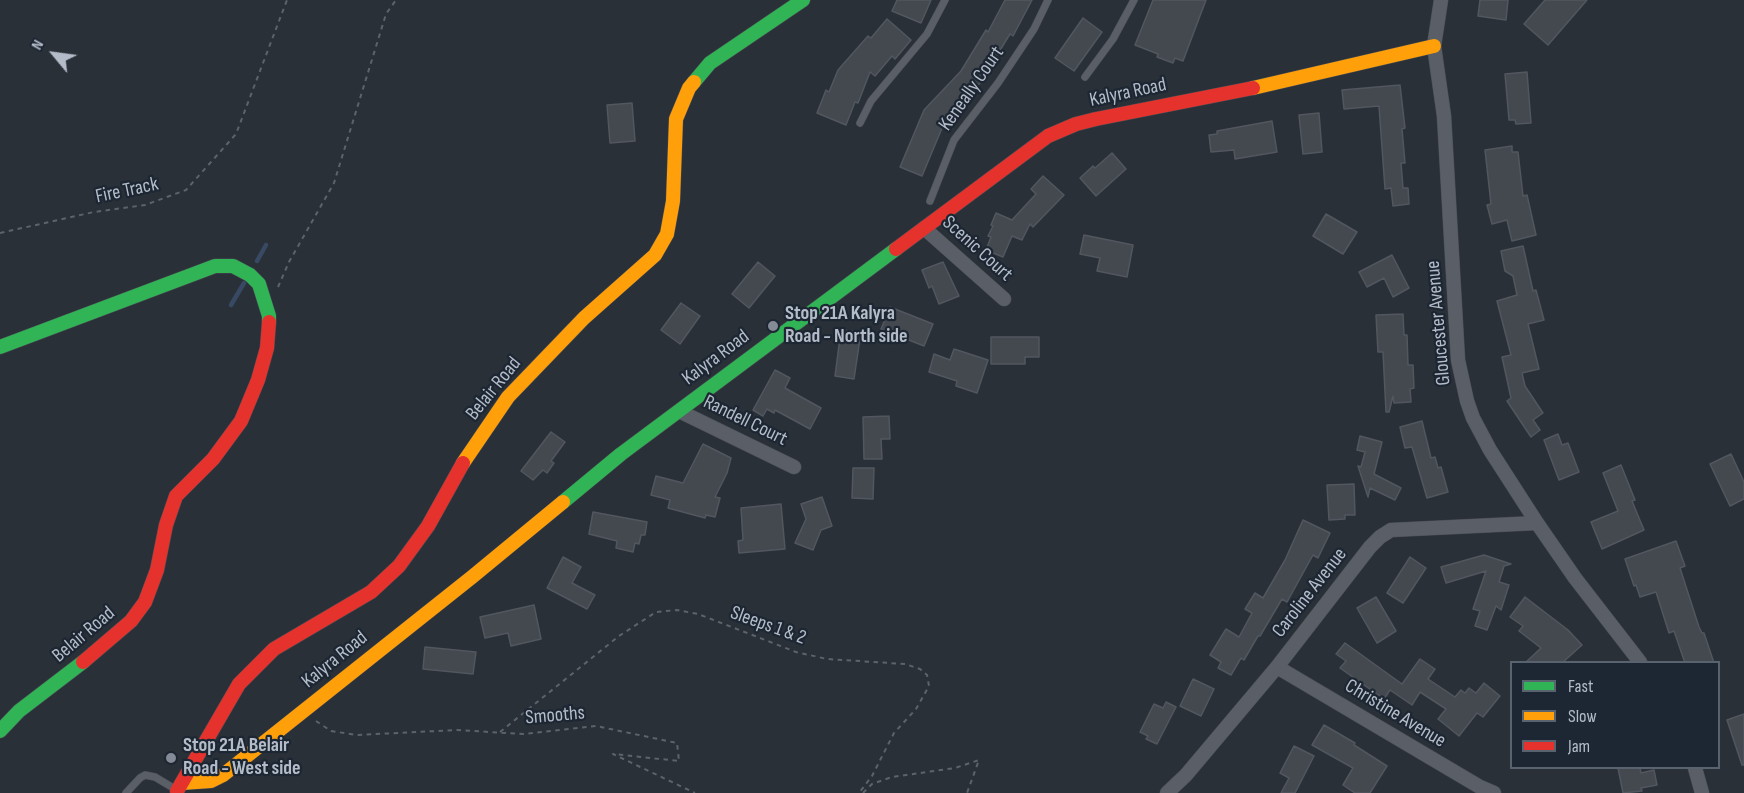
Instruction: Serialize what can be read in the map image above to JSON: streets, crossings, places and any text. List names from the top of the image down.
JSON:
{
  "streets": {
    "main road": ["Kalyra Road", "Belair Road"],
    "street": [
      "Scenic Court",
      "Gloucester Avenue",
      "Randell Court",
      "Caroline Avenue",
      "Christine Avenue"
    ],
    "lane": ["Keneally Court"],
    "path": ["Fire Track", "Sleeps 1 & 2", "Smooths"]
  },
  "crossings": [
    ["Kalyra Road", "Scenic Court"],
    ["Kalyra Road", "Gloucester Avenue"],
    ["Kalyra Road", "Belair Road"],
    ["Kalyra Road", "Randell Court"],
    ["Kalyra Road", "Smooths"],
    ["Gloucester Avenue", "Caroline Avenue"],
    ["Caroline Avenue", "Christine Avenue"],
    ["Sleeps 1 & 2", "Smooths"]
  ],
  "places": ["Stop 21A Kalyra Road - North side", "Stop 21A Belair Road - West side"],
  "legend": ["Fast", "Slow", "Jam"],
  "north": "top left"
}
